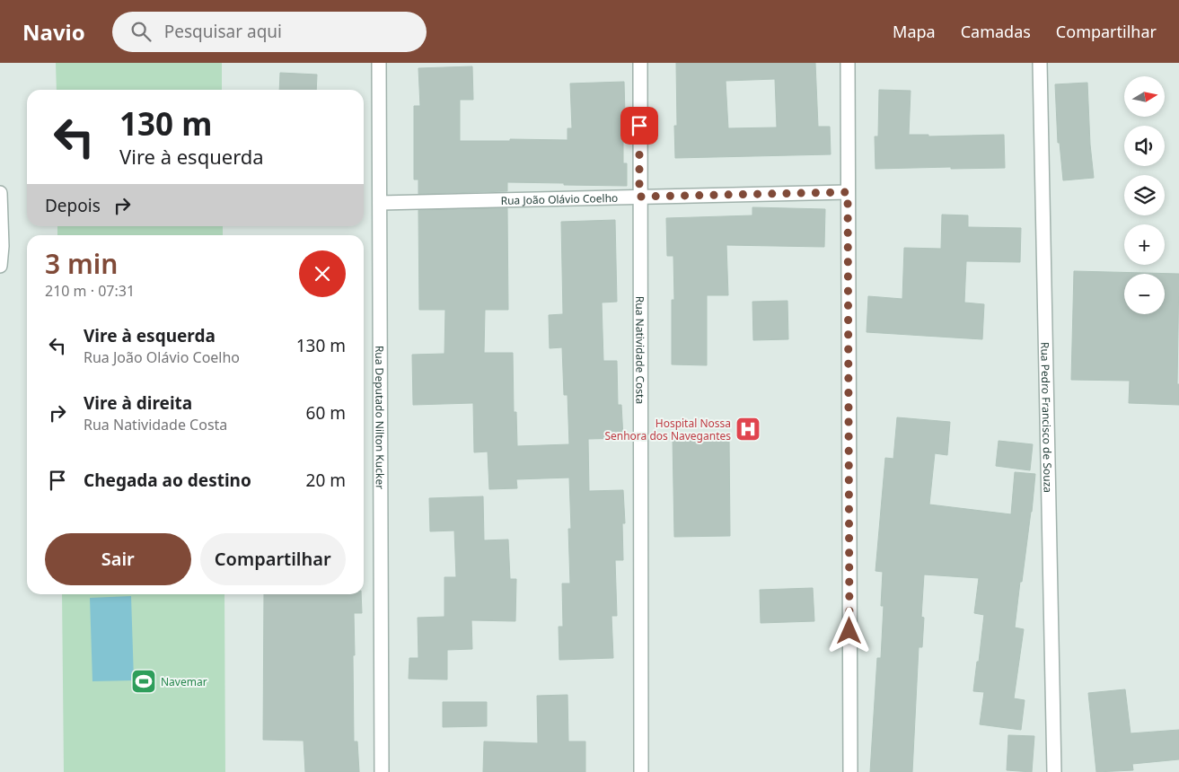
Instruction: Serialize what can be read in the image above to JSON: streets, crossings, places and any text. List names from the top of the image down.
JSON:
{
  "streets": {
    "street": [
      "Rua João Olávio Coelho",
      "Rua Natividade Costa",
      "Rua Deputado Nilton Kucker",
      "Rua Pedro Francisco de Souza"
    ]
  },
  "crossings": [
    ["Rua João Olávio Coelho", "Rua Natividade Costa"],
    ["Rua João Olávio Coelho", "Rua Deputado Nilton Kucker"]
  ],
  "places": {
    "hospital": ["Hospital Nossa Senhora dos Navegantes"],
    "sports": ["Navemar"]
  },
  "north": "right",
  "page": {
    "header": "Navio",
    "search": "Pesquisar aqui",
    "nav": ["Mapa", "Camadas", "Compartilhar"],
    "map_buttons": ["+", "−"],
    "turn": ["130 m", "Vire à esquerda"],
    "then": "Depois",
    "heading": ["3 min", "210 m · 07:31"],
    "list": [
      {
        "name": "Vire à esquerda",
        "note": "Rua João Olávio Coelho",
        "value": "130 m"
      },
      {
        "name": "Vire à direita",
        "note": "Rua Natividade Costa",
        "value": "60 m"
      },
      {
        "name": "Chegada ao destino",
        "value": "20 m"
      }
    ],
    "buttons": ["Sair", "Compartilhar"]
  }
}
